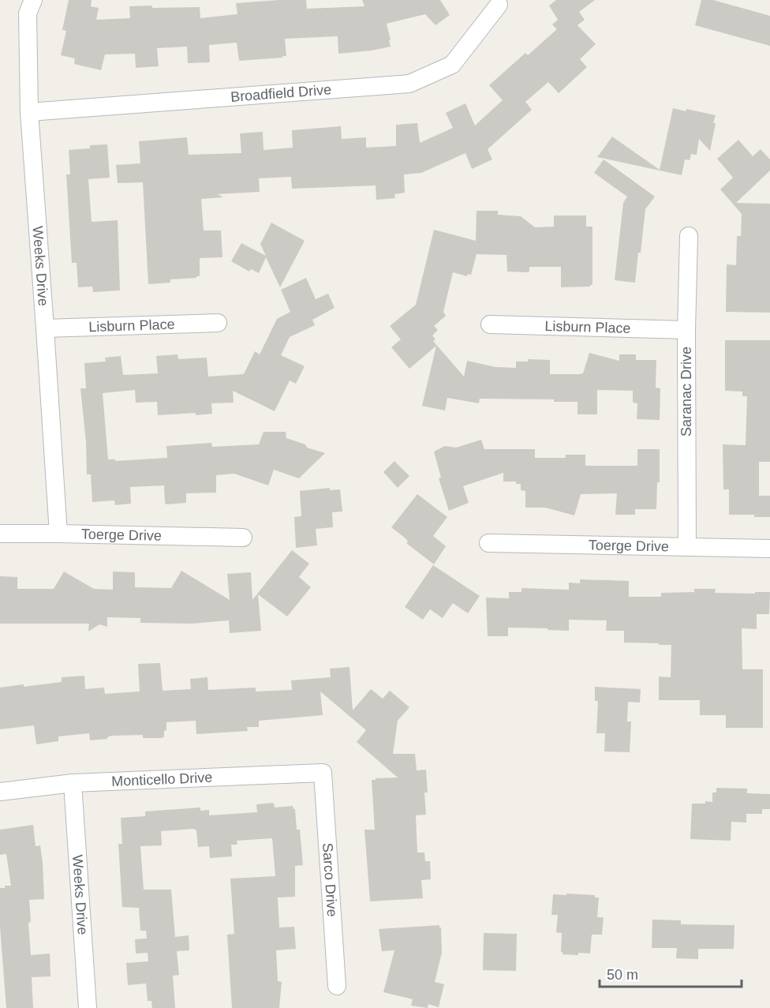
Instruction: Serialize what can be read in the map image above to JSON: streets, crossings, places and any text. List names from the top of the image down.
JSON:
{
  "streets": {
    "street": [
      "Broadfield Drive",
      "Weeks Drive",
      "Lisburn Place",
      "Saranac Drive",
      "Toerge Drive",
      "Monticello Drive",
      "Sarco Drive"
    ]
  },
  "crossings": [
    ["Broadfield Drive", "Weeks Drive"],
    ["Weeks Drive", "Lisburn Place"],
    ["Weeks Drive", "Toerge Drive"],
    ["Weeks Drive", "Monticello Drive"],
    ["Lisburn Place", "Saranac Drive"],
    ["Saranac Drive", "Toerge Drive"],
    ["Monticello Drive", "Sarco Drive"]
  ],
  "scale_bar": "50 m"
}
